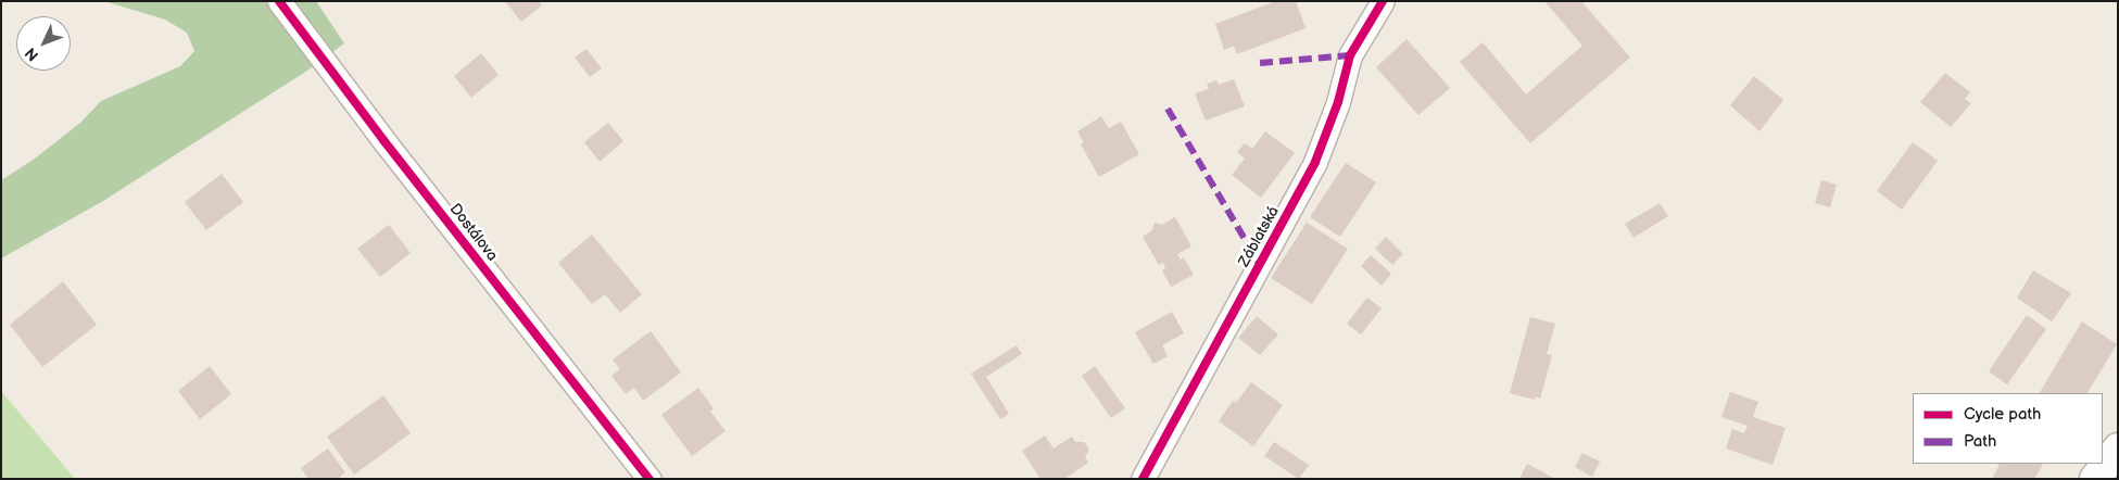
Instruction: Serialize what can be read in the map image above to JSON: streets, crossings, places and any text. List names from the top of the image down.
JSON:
{
  "streets": {
    "street": ["Dostálova", "Záblatská"]
  },
  "legend": ["Cycle path", "Path"],
  "north": "bottom left"
}
